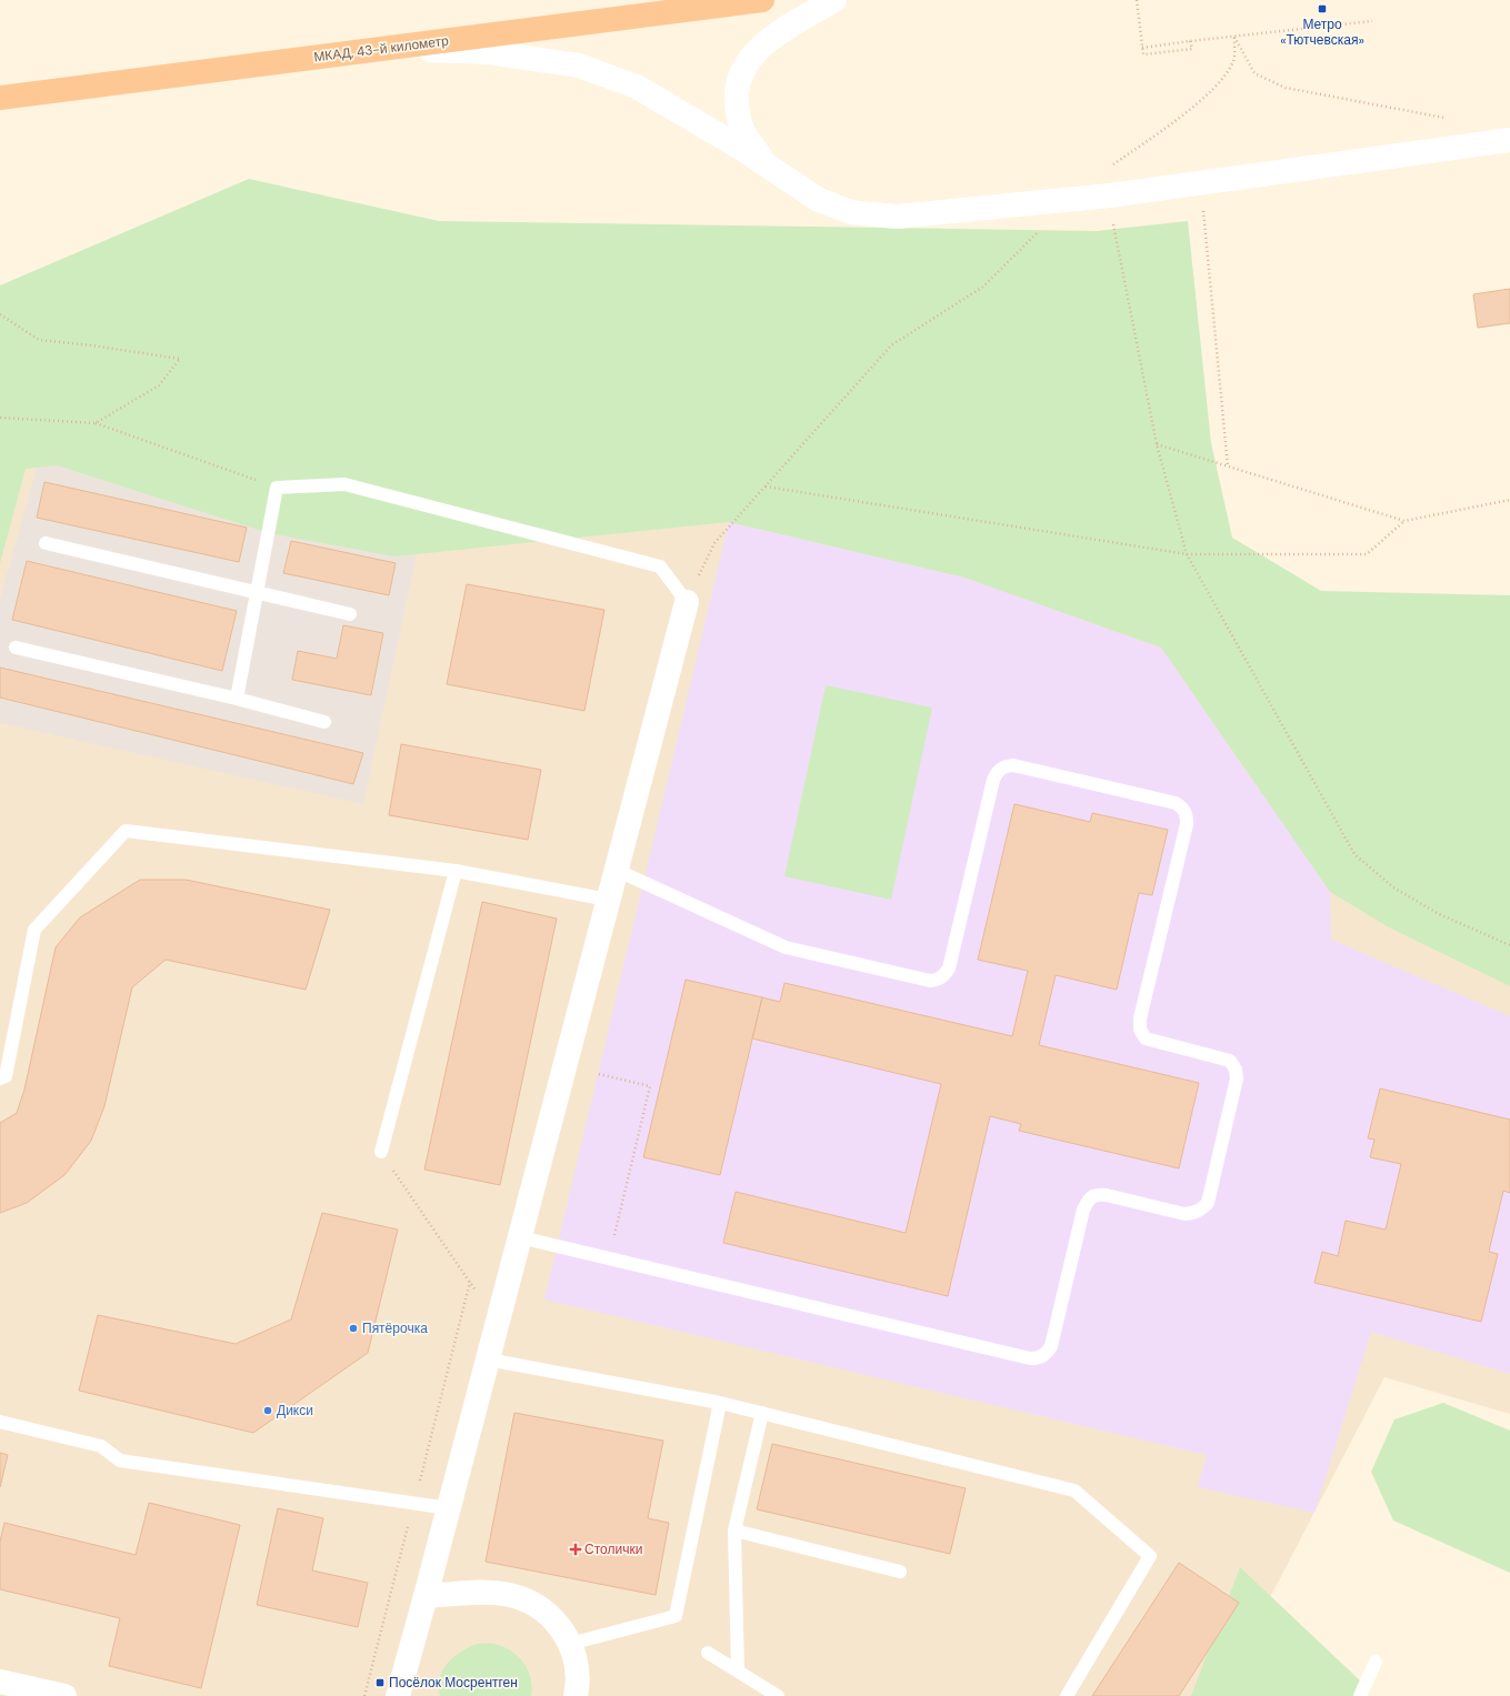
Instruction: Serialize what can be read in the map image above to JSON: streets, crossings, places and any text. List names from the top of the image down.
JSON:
{
  "streets": {
    "highway": ["МКАД, 43-й километр"]
  },
  "places": {
    "transit": ["Метро «Тютчевская»", "Посёлок Мосрентген"],
    "other": ["Пятёрочка", "Дикси"],
    "health": ["Столички"]
  }
}
